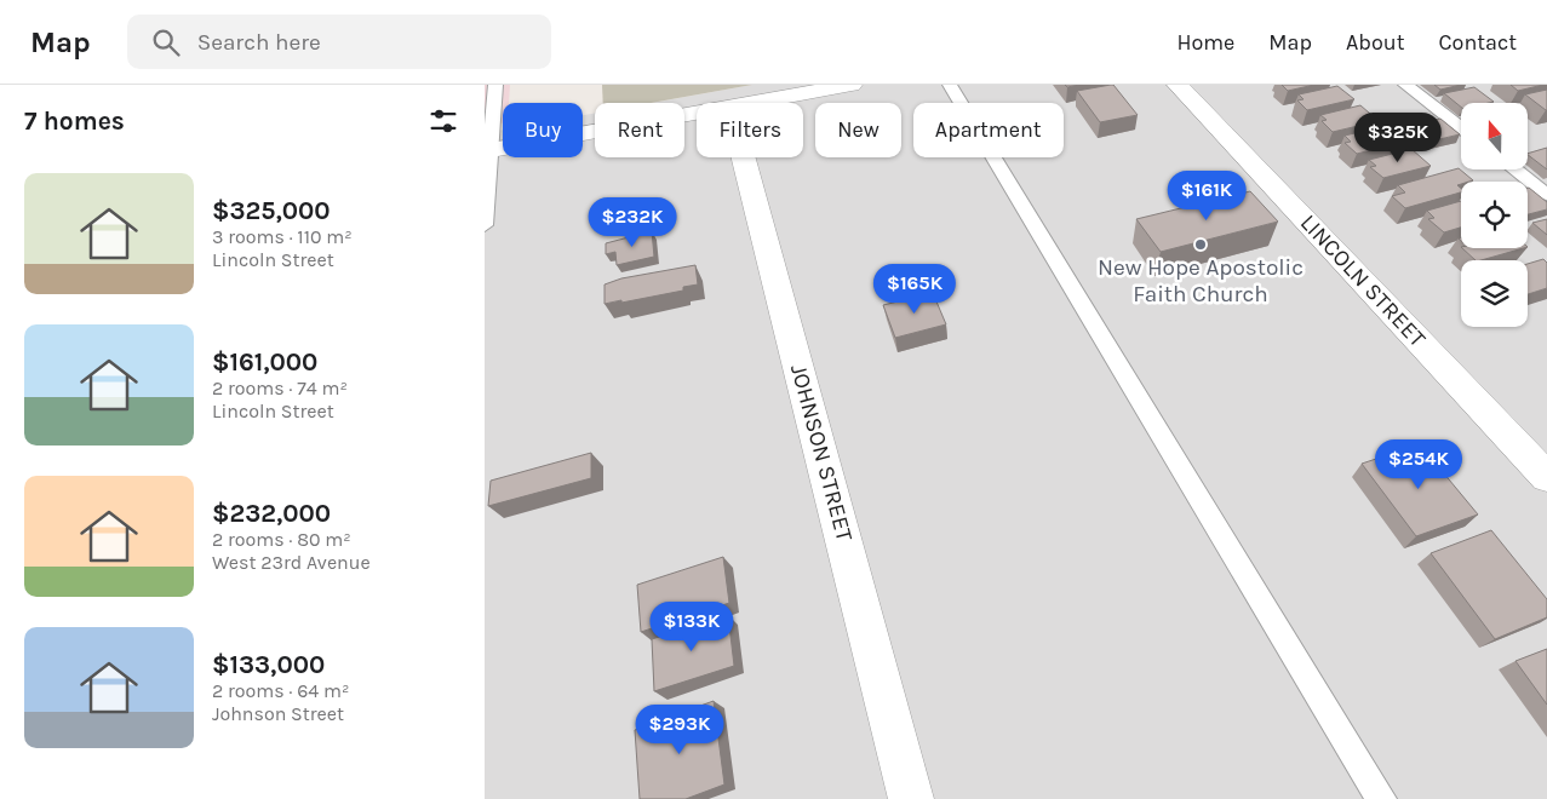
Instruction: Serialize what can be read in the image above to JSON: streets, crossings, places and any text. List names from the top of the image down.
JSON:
{
  "streets": {
    "street": ["LINCOLN STREET", "JOHNSON STREET"]
  },
  "places": ["New Hope Apostolic Faith Church"],
  "north": "top",
  "page": {
    "header": "Map",
    "search": "Search here",
    "nav": [
      "Home",
      "Map",
      "About",
      "Contact"
    ],
    "heading": "7 homes",
    "chip": [
      "Buy",
      "Rent",
      "Filters",
      "New",
      "Apartment"
    ],
    "price": [
      "$325K",
      "$161K",
      "$232K",
      "$165K",
      "$254K",
      "$133K",
      "$293K"
    ],
    "list": [
      {
        "name": "$325,000",
        "note": "3 rooms · 110 m² · Lincoln Street"
      },
      {
        "name": "$161,000",
        "note": "2 rooms · 74 m² · Lincoln Street"
      },
      {
        "name": "$232,000",
        "note": "2 rooms · 80 m² · West 23rd Avenue"
      },
      {
        "name": "$133,000",
        "note": "2 rooms · 64 m² · Johnson Street"
      }
    ]
  }
}
